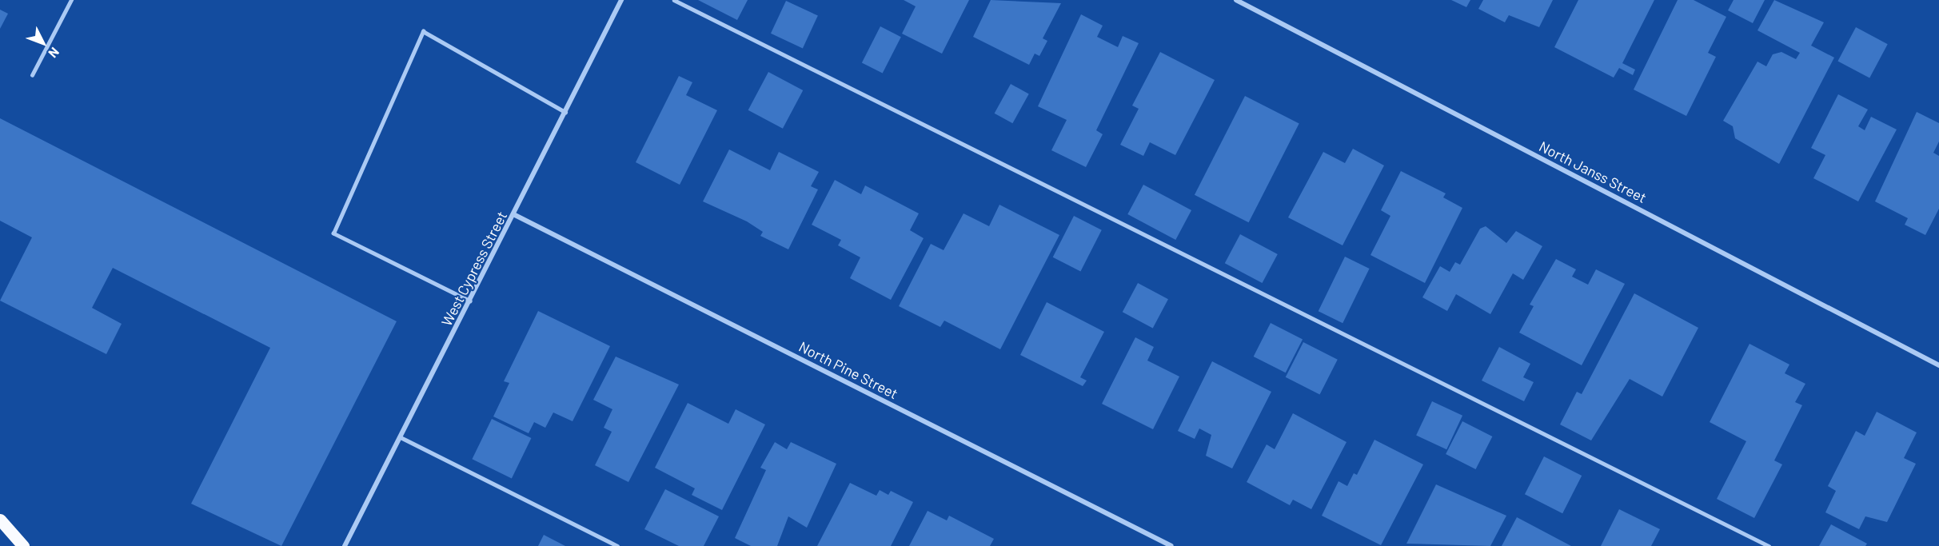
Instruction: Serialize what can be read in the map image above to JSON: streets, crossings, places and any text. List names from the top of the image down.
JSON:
{
  "streets": {
    "street": ["North Janss Street", "West Cypress Street", "North Pine Street"]
  },
  "crossings": [
    ["West Cypress Street", "North Pine Street"]
  ],
  "north": "bottom right"
}
